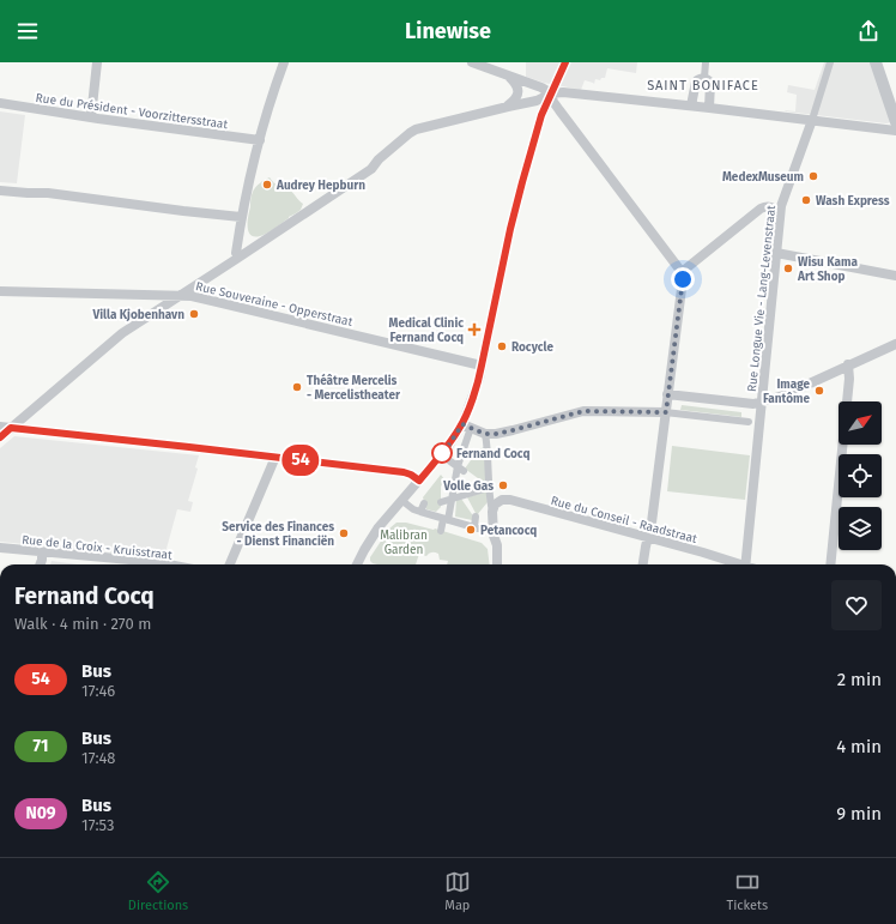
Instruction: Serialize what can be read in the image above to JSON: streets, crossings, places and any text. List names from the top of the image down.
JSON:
{
  "streets": {
    "street": [
      "Rue du Président - Voorzittersstraat",
      "Rue Longue Vie - Lang-Levenstraat",
      "Rue Souveraine - Opperstraat",
      "Rue du Conseil - Raadstraat",
      "Rue de la Croix - Kruisstraat"
    ]
  },
  "districts": ["SAINT BONIFACE"],
  "parks": ["Malibran Garden"],
  "places": {
    "other": [
      "MedexMuseum",
      "Audrey Hepburn",
      "Wash Express",
      "Wisu Kama Art Shop",
      "Villa Kjobenhavn",
      "Rocycle",
      "Théâtre Mercelis - Mercelistheater",
      "Image Fantôme",
      "Fernand Cocq",
      "Volle Gas",
      "Petancocq",
      "Service des Finances - Dienst Financiën"
    ],
    "health": ["Medical Clinic Fernand Cocq"]
  },
  "lines": ["bus line 54"],
  "north": "top right",
  "page": {
    "header": "Linewise",
    "on_map": "54",
    "heading": ["Fernand Cocq", "Walk · 4 min · 270 m"],
    "list": [
      {
        "mark": "54",
        "name": "Bus",
        "note": "17:46",
        "value": "2 min"
      },
      {
        "mark": "71",
        "name": "Bus",
        "note": "17:48",
        "value": "4 min"
      },
      {
        "mark": "N09",
        "name": "Bus",
        "note": "17:53",
        "value": "9 min"
      }
    ],
    "tabs": ["Directions", "Map", "Tickets"]
  }
}
